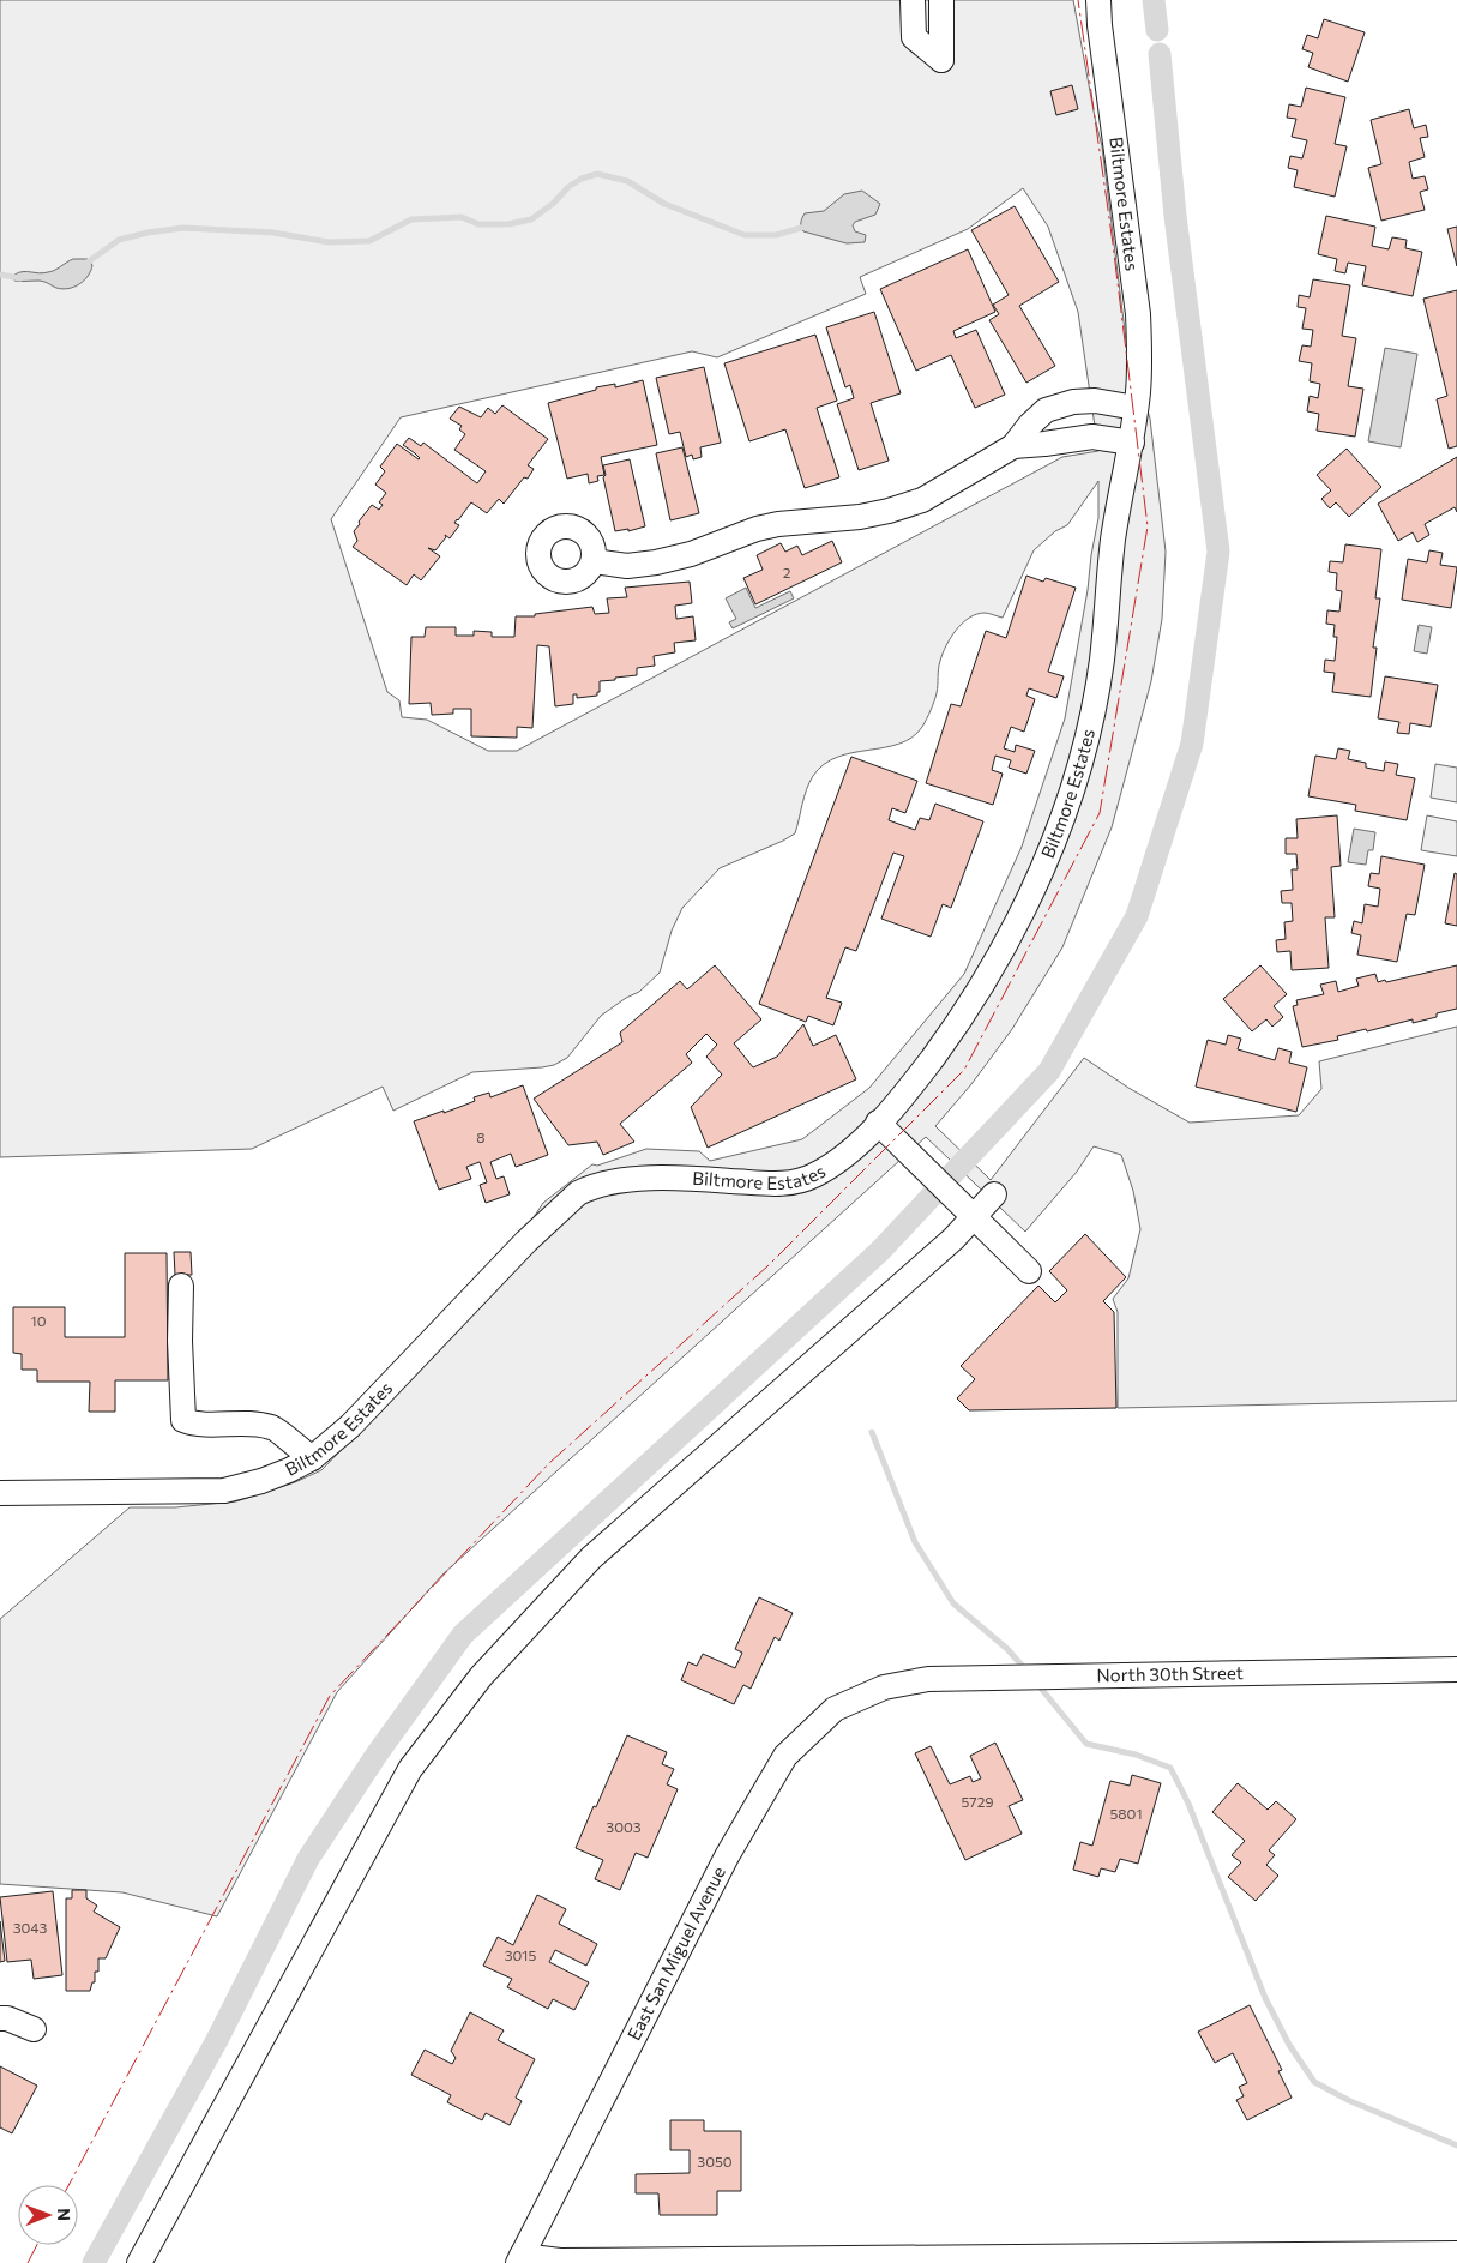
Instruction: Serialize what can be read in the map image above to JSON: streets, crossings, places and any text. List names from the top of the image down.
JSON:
{
  "streets": {
    "street": ["Biltmore Estates", "North 30th Street", "East San Miguel Avenue"]
  },
  "crossings": [
    ["North 30th Street", "East San Miguel Avenue"]
  ],
  "house_numbers": [
    "2",
    "8",
    "10",
    "5729",
    "5801",
    "3003",
    "3043",
    "3015",
    "3050"
  ],
  "north": "right"
}
